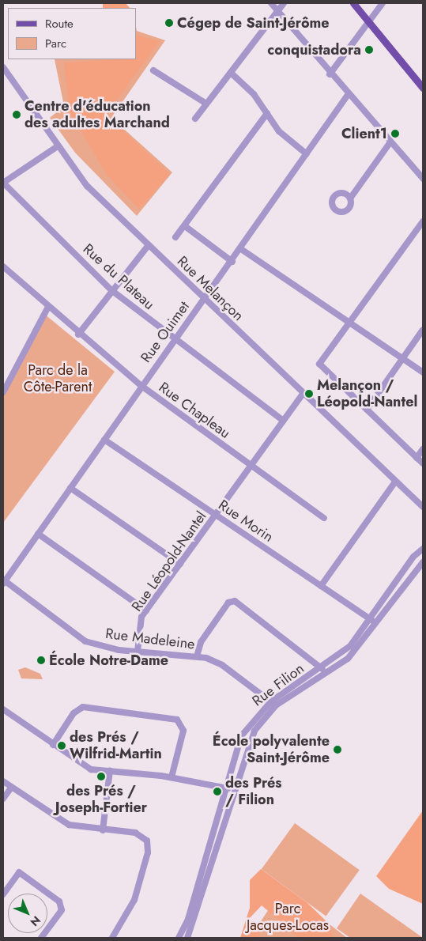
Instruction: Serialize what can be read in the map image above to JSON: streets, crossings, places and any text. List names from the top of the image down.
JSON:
{
  "streets": {
    "street": [
      "Rue du Plateau",
      "Rue Melançon",
      "Rue Ouimet",
      "Rue Chapleau",
      "Rue Morin",
      "Rue Léopold-Nantel",
      "Rue Madeleine",
      "Rue Filion"
    ]
  },
  "crossings": [
    ["Rue du Plateau", "Rue Ouimet"],
    ["Rue du Plateau", "Rue Léopold-Nantel"],
    ["Rue Melançon", "Rue Ouimet"],
    ["Rue Melançon", "Rue Léopold-Nantel"],
    ["Rue Ouimet", "Rue Chapleau"],
    ["Rue Ouimet", "Rue Morin"],
    ["Rue Ouimet", "Rue Madeleine"],
    ["Rue Chapleau", "Rue Léopold-Nantel"],
    ["Rue Morin", "Rue Léopold-Nantel"],
    ["Rue Morin", "Rue Filion"],
    ["Rue Léopold-Nantel", "Rue Madeleine"],
    ["Rue Madeleine", "Rue Filion"]
  ],
  "parks": ["Parc de la Côte-Parent", "Parc Jacques-Locas"],
  "places": [
    "Cégep de Saint-Jérôme",
    "conquistadora",
    "Centre d'éducation des adultes Marchand",
    "Client1",
    "Melançon / Léopold-Nantel",
    "École Notre-Dame",
    "des Prés / Wilfrid-Martin",
    "École polyvalente Saint-Jérôme",
    "des Prés / Joseph-Fortier",
    "des Prés / Filion"
  ],
  "legend": ["Route", "Parc"],
  "north": "bottom right"
}
